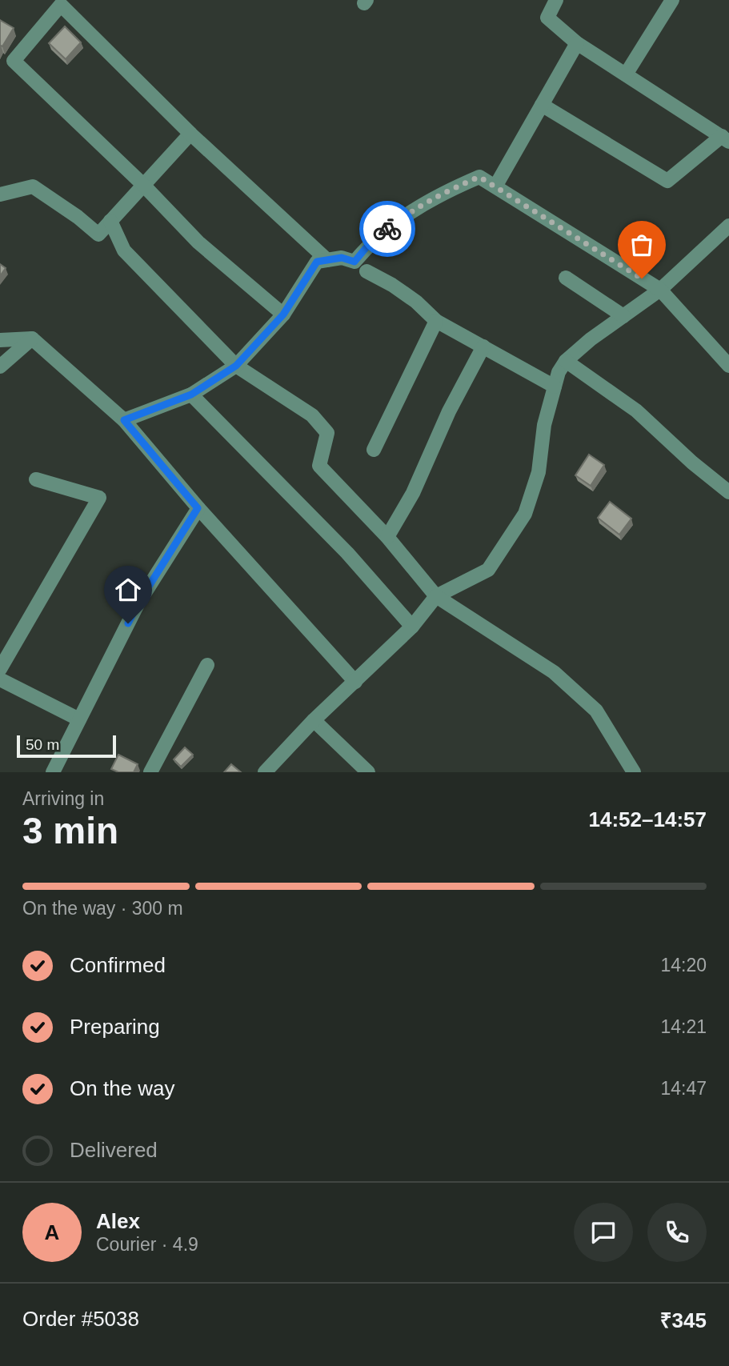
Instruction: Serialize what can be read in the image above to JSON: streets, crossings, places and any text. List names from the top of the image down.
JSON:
{
  "scale_bar": "50 m",
  "page": {
    "scale": "50 m",
    "heading": ["3 min", "Arriving in", "14:52–14:57"],
    "panel": [
      "Alex",
      "Courier · 4.9",
      "Order #5038",
      "₹345"
    ],
    "bar": "On the way · 300 m",
    "list": [
      ["Confirmed", "14:20"],
      ["Preparing", "14:21"],
      ["On the way", "14:47"],
      "Delivered"
    ],
    "round": "A"
  }
}
